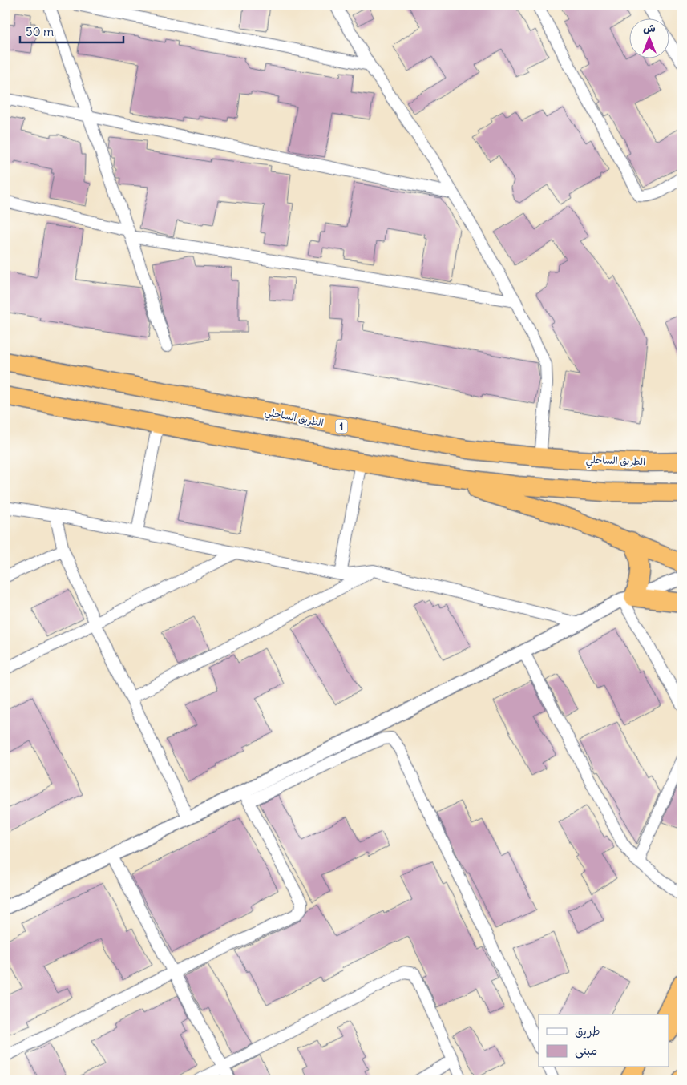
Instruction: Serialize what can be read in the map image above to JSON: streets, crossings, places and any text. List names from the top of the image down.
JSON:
{
  "streets": {
    "highway": ["الطريق الساحلي", "1"]
  },
  "legend": ["طريق", "مبنى"],
  "scale_bar": "50 m",
  "north": "top"
}
